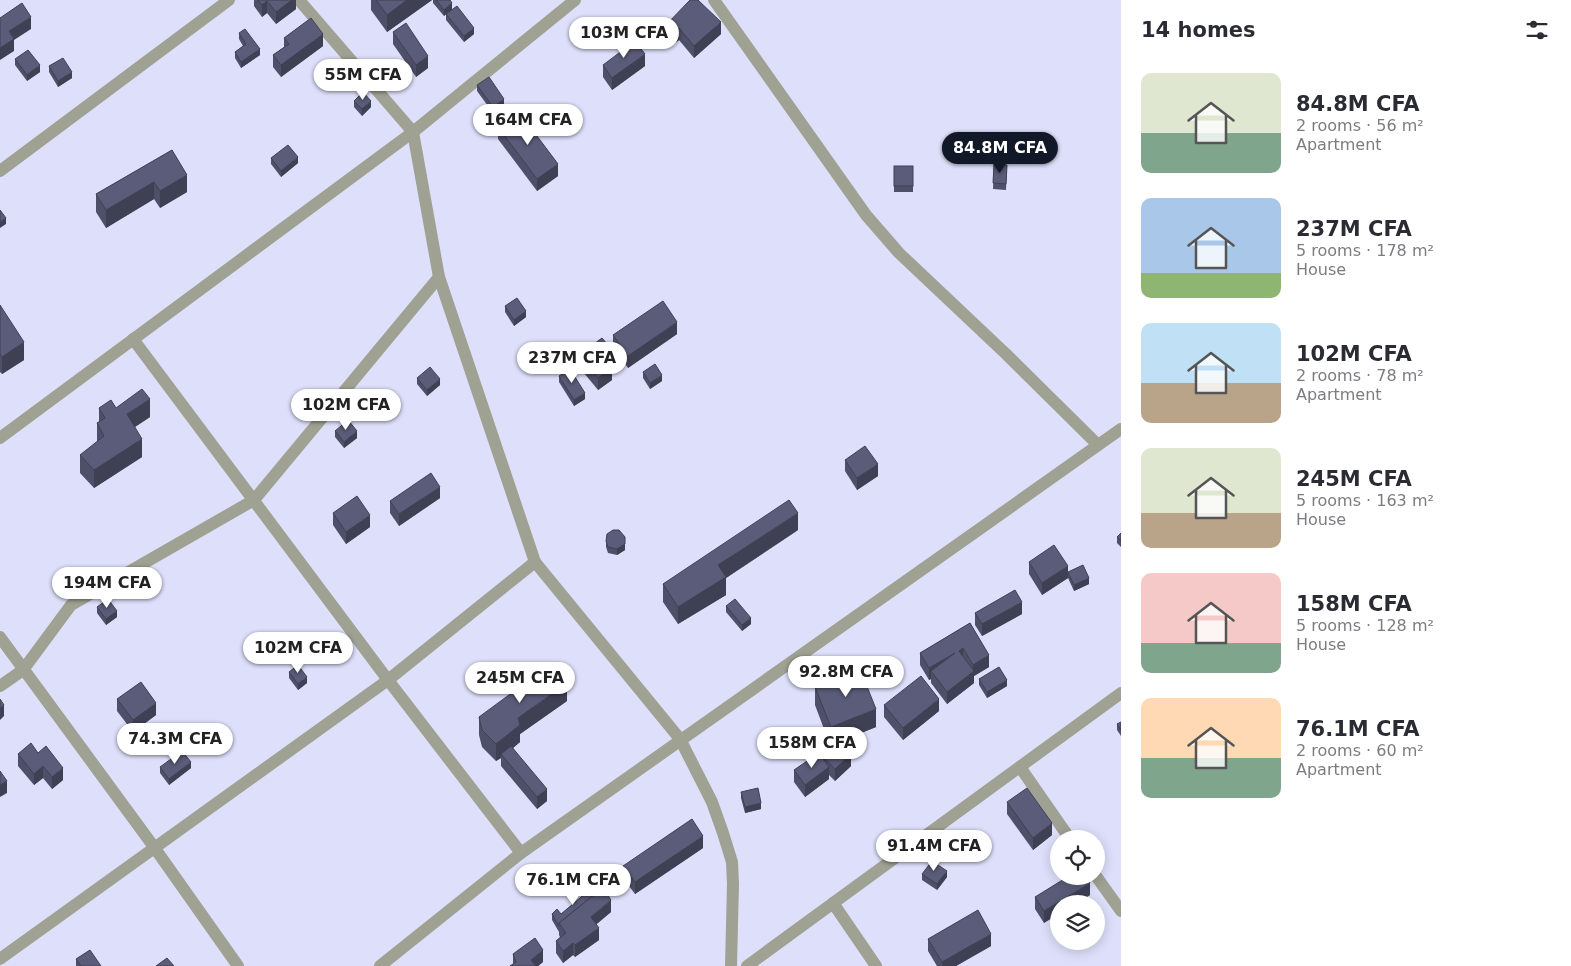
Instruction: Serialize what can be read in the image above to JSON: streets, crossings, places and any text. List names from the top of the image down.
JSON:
{
  "page": {
    "heading": "14 homes",
    "price": [
      "103M CFA",
      "55M CFA",
      "164M CFA",
      "84.8M CFA",
      "237M CFA",
      "102M CFA",
      "194M CFA",
      "102M CFA",
      "92.8M CFA",
      "245M CFA",
      "74.3M CFA",
      "158M CFA",
      "91.4M CFA",
      "76.1M CFA"
    ],
    "list": [
      {
        "name": "84.8M CFA",
        "note": "2 rooms · 56 m² · Apartment"
      },
      {
        "name": "237M CFA",
        "note": "5 rooms · 178 m² · House"
      },
      {
        "name": "102M CFA",
        "note": "2 rooms · 78 m² · Apartment"
      },
      {
        "name": "245M CFA",
        "note": "5 rooms · 163 m² · House"
      },
      {
        "name": "158M CFA",
        "note": "5 rooms · 128 m² · House"
      },
      {
        "name": "76.1M CFA",
        "note": "2 rooms · 60 m² · Apartment"
      }
    ]
  }
}
